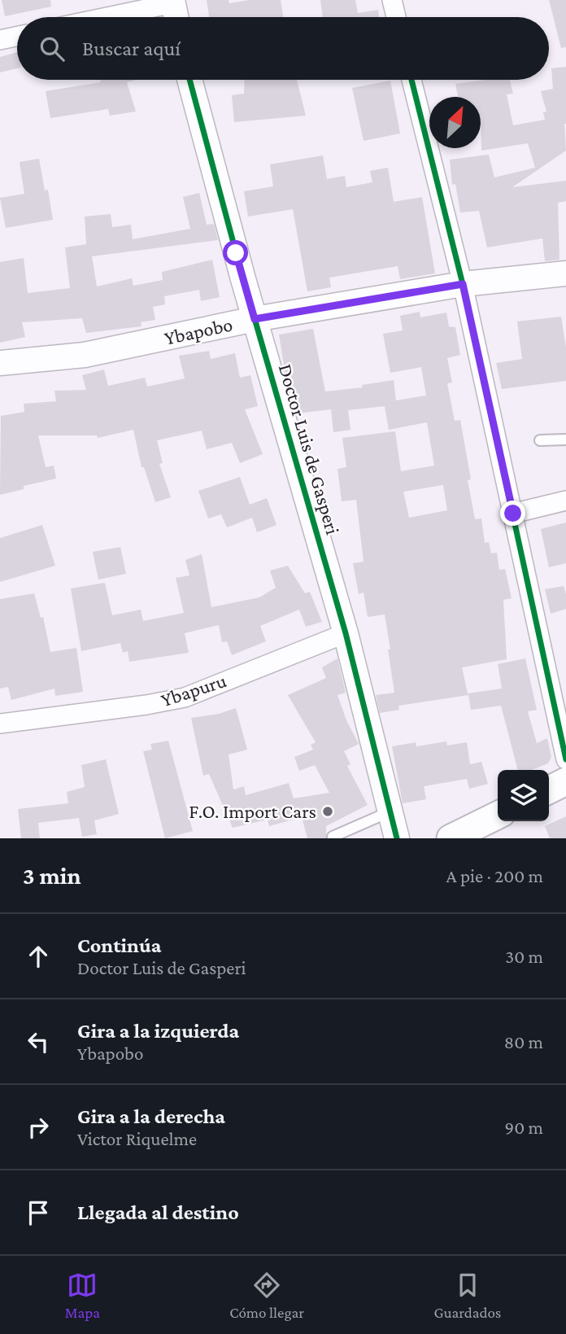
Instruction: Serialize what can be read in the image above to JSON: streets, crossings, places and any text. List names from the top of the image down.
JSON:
{
  "streets": {
    "street": ["Ybapobo", "Doctor Luis de Gasperi", "Ybapuru"]
  },
  "crossings": [
    ["Ybapobo", "Doctor Luis de Gasperi"],
    ["Doctor Luis de Gasperi", "Ybapuru"]
  ],
  "places": ["F.O. Import Cars"],
  "north": "top right",
  "page": {
    "search": "Buscar aquí",
    "heading": ["3 min", "A pie · 200 m"],
    "list": [
      ["Continúa", "Doctor Luis de Gasperi", "30 m"],
      ["Gira a la izquierda", "Ybapobo", "80 m"],
      ["Gira a la derecha", "Victor Riquelme", "90 m"],
      "Llegada al destino"
    ],
    "nav": ["Mapa", "Cómo llegar", "Guardados"]
  }
}
